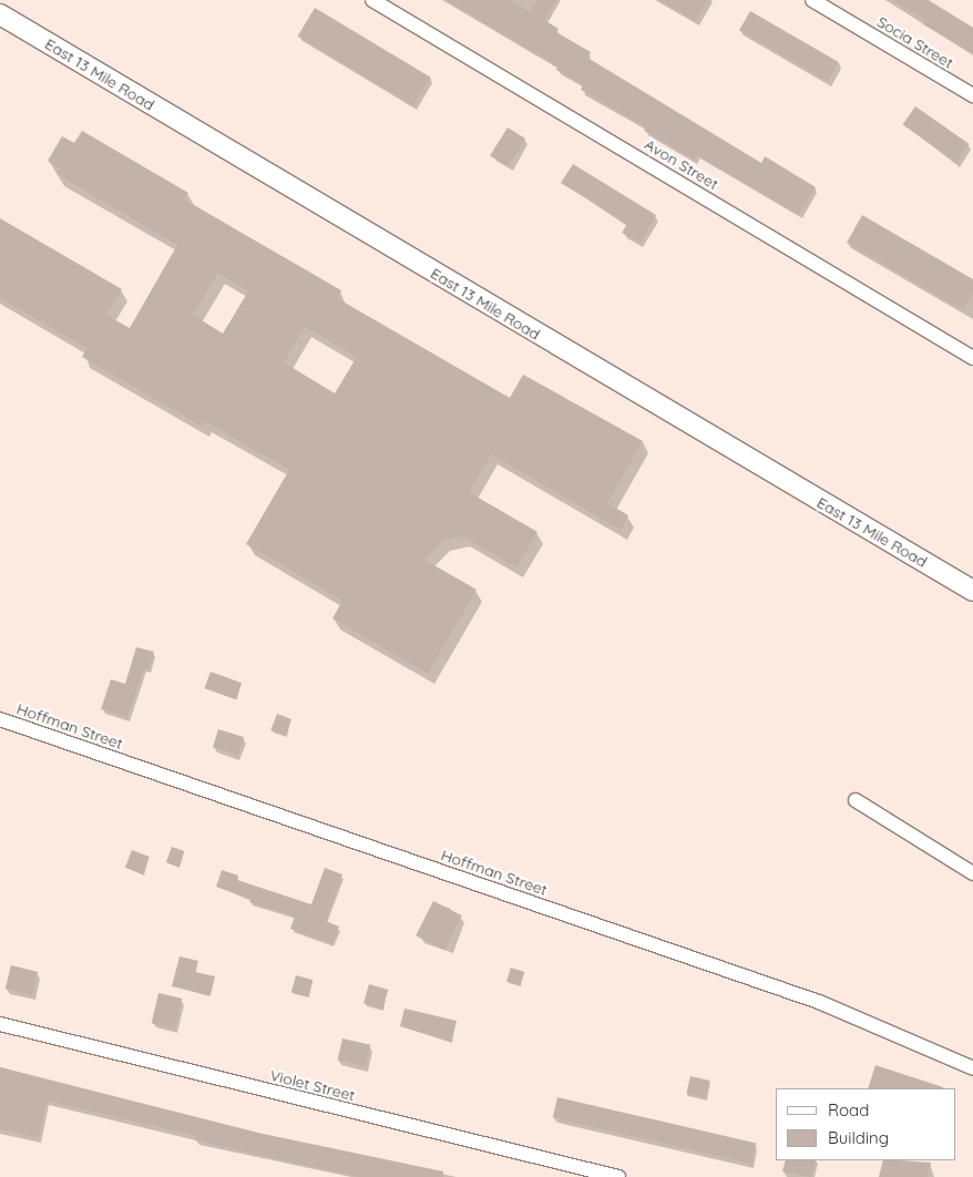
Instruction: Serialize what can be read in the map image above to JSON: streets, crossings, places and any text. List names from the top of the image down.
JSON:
{
  "streets": {
    "main road": ["East 13 Mile Road"],
    "street": [
      "Socia Street",
      "Avon Street",
      "Hoffman Street",
      "Violet Street"
    ]
  },
  "legend": ["Road", "Building"]
}
